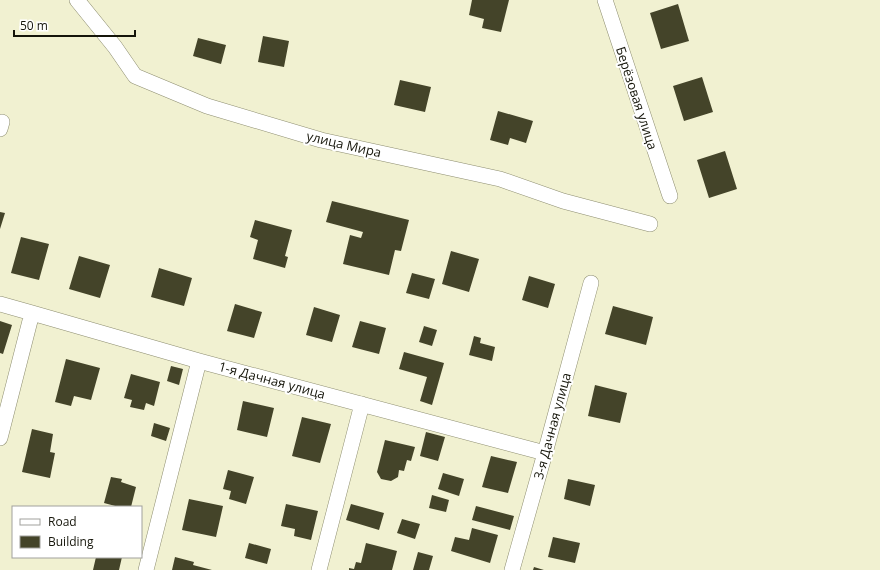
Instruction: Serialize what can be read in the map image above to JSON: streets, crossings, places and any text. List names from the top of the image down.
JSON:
{
  "streets": {
    "street": [
      "Берёзовая улица",
      "улица Мира",
      "1-я Дачная улица",
      "3-я Дачная улица"
    ]
  },
  "crossings": [
    ["1-я Дачная улица", "3-я Дачная улица"]
  ],
  "legend": ["Road", "Building"],
  "scale_bar": "50 m"
}
